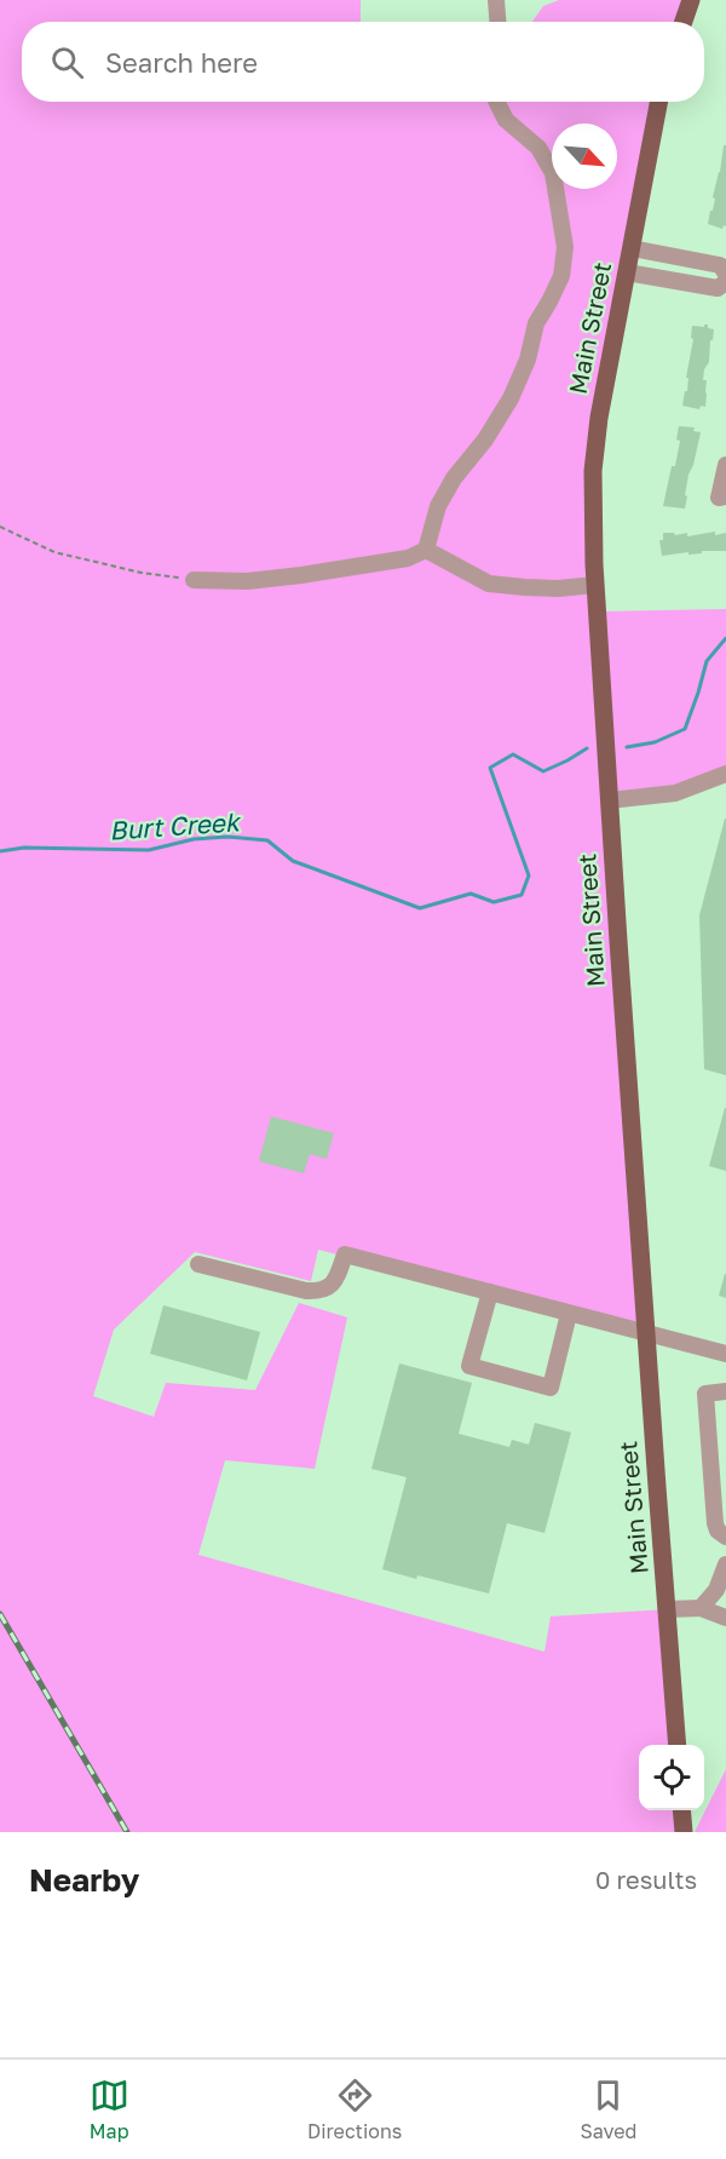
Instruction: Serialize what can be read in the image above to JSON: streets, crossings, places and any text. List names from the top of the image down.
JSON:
{
  "streets": {
    "main road": ["Main Street"]
  },
  "water": ["Burt Creek"],
  "north": "bottom right",
  "page": {
    "search": "Search here",
    "heading": ["Nearby", "0 results"],
    "nav": ["Map", "Directions", "Saved"]
  }
}
